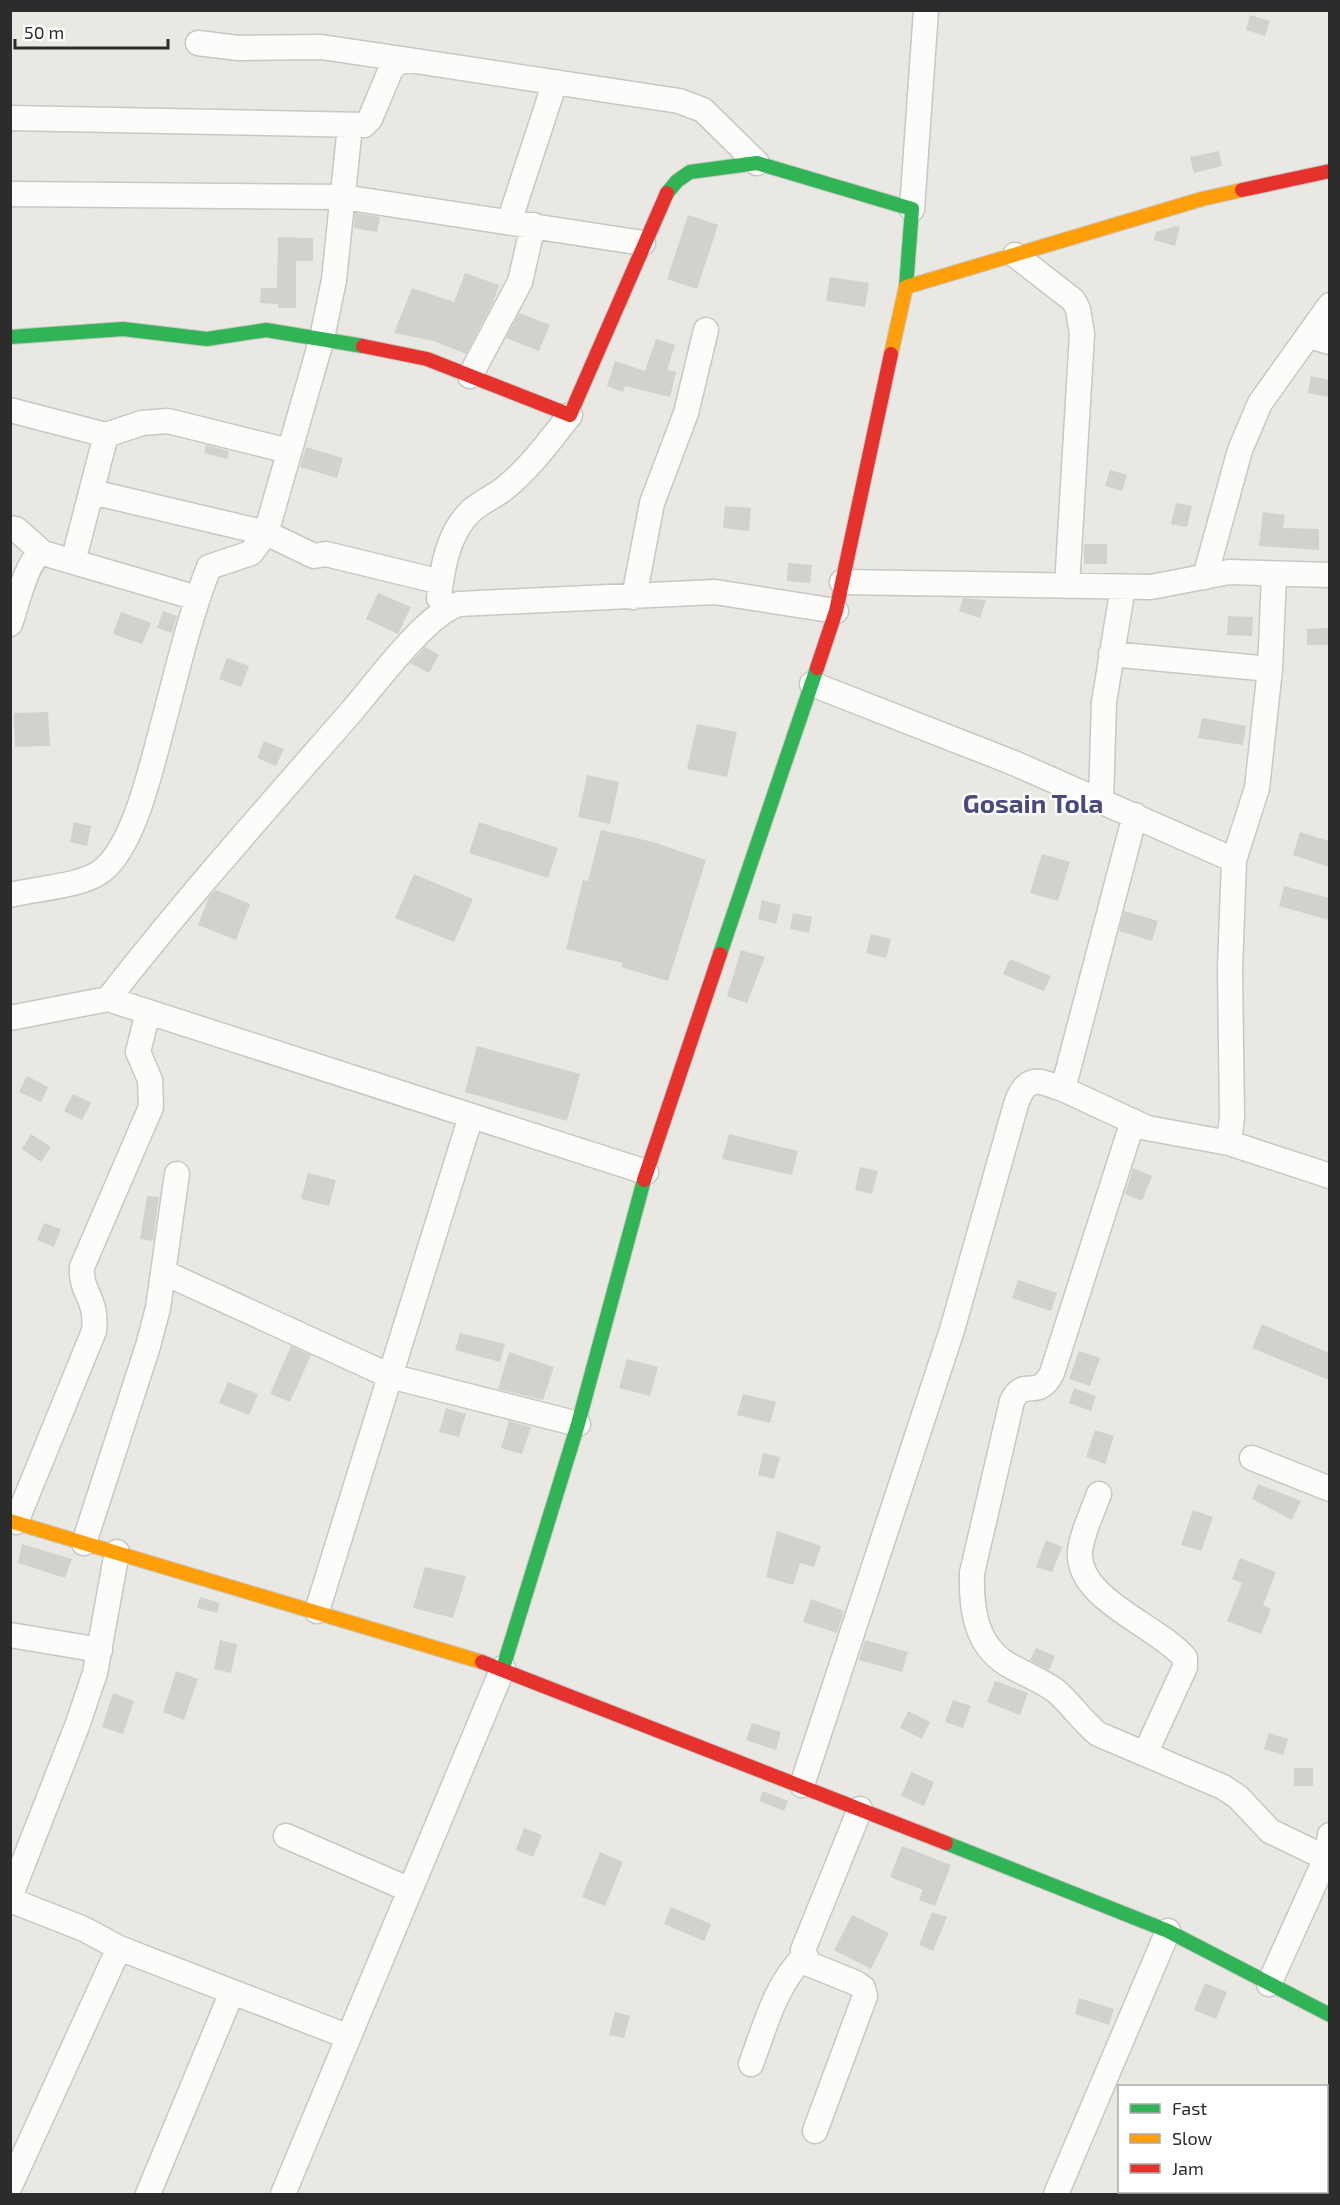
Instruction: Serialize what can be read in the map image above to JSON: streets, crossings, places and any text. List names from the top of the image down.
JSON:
{
  "districts": ["Gosain Tola"],
  "legend": ["Fast", "Slow", "Jam"],
  "scale_bar": "50 m"
}
